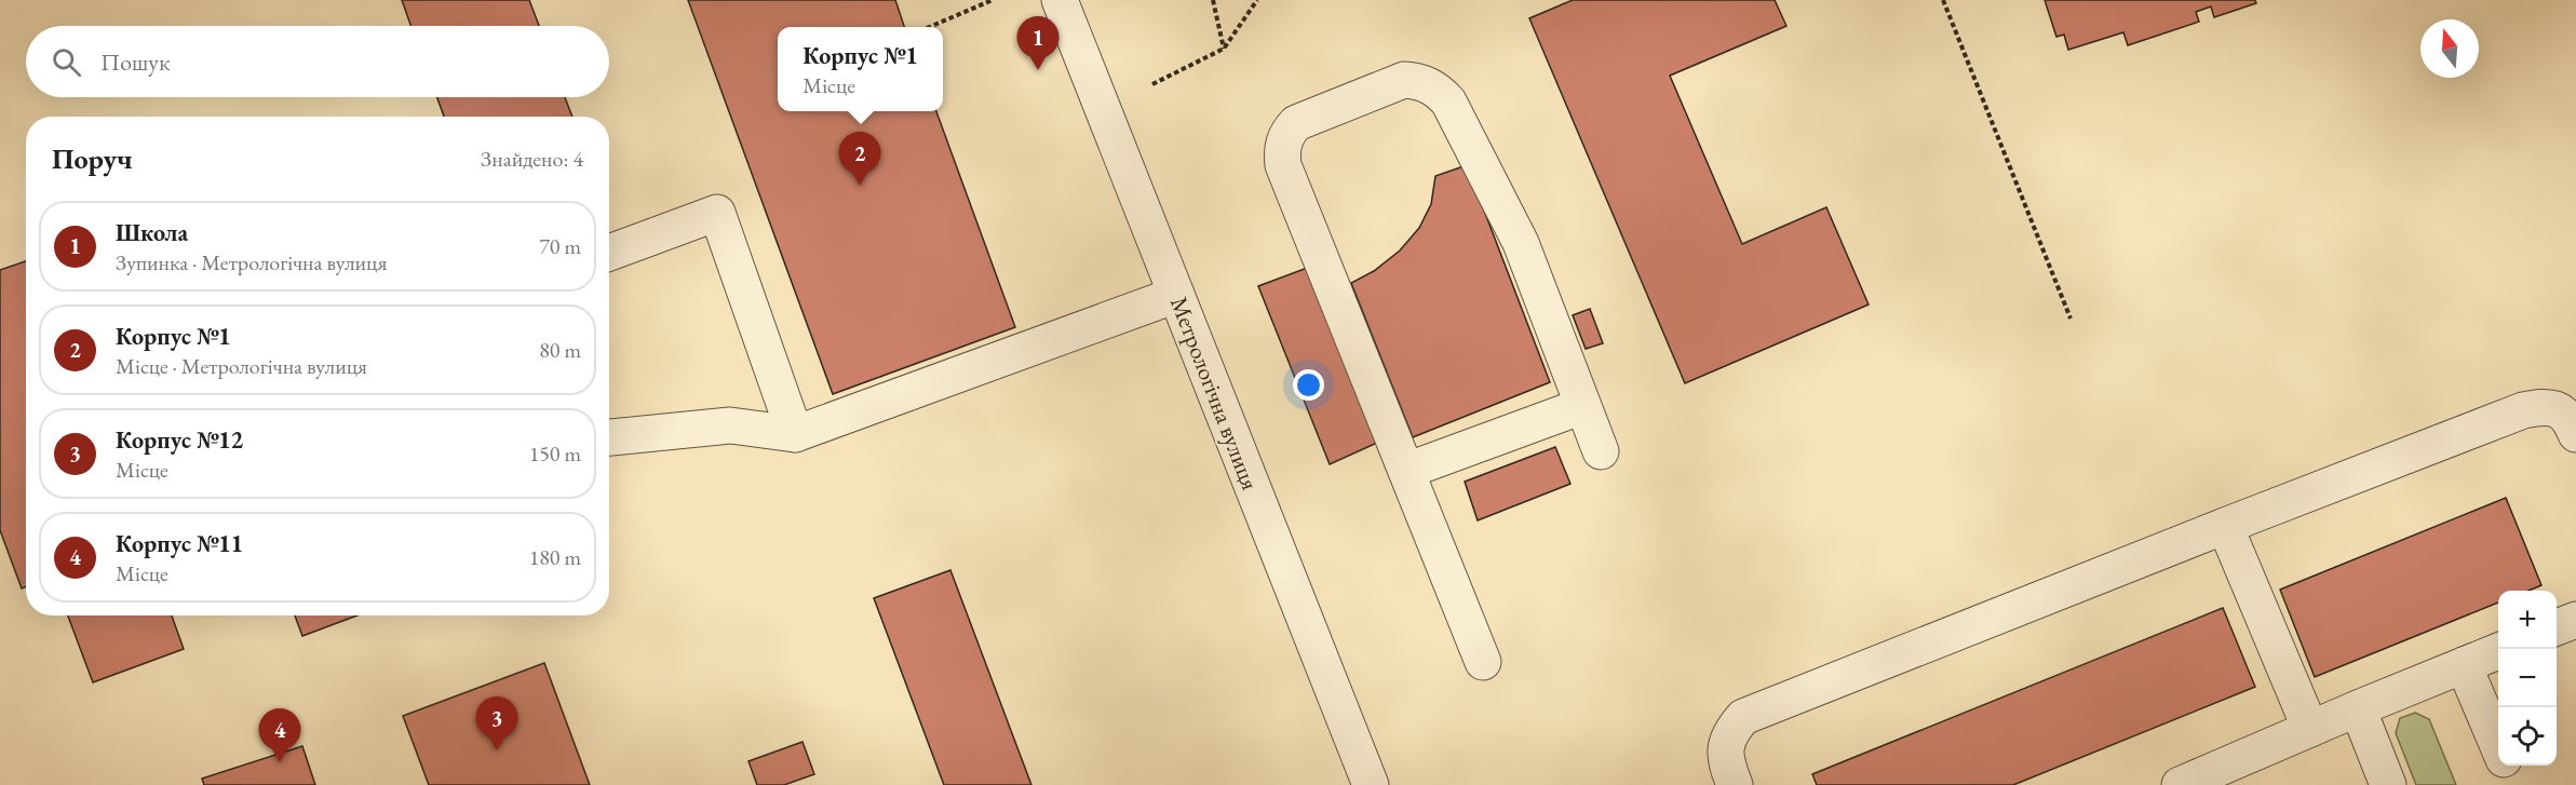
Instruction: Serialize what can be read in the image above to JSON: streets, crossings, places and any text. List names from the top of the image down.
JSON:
{
  "streets": {
    "street": ["Метрологічна вулиця"]
  },
  "north": "top",
  "page": {
    "pins": [
      "1",
      "2",
      "3",
      "4"
    ],
    "search": "Пошук",
    "popup": ["Корпус №1", "Місце"],
    "heading": ["Поруч", "Знайдено: 4"],
    "list": [
      {
        "mark": "1",
        "name": "Школа",
        "note": "Зупинка · Метрологічна вулиця",
        "value": "70 m"
      },
      {
        "mark": "2",
        "name": "Корпус №1",
        "note": "Місце · Метрологічна вулиця",
        "value": "80 m"
      },
      {
        "mark": "3",
        "name": "Корпус №12",
        "note": "Місце",
        "value": "150 m"
      },
      {
        "mark": "4",
        "name": "Корпус №11",
        "note": "Місце",
        "value": "180 m"
      }
    ],
    "map_buttons": ["+", "−"]
  }
}
